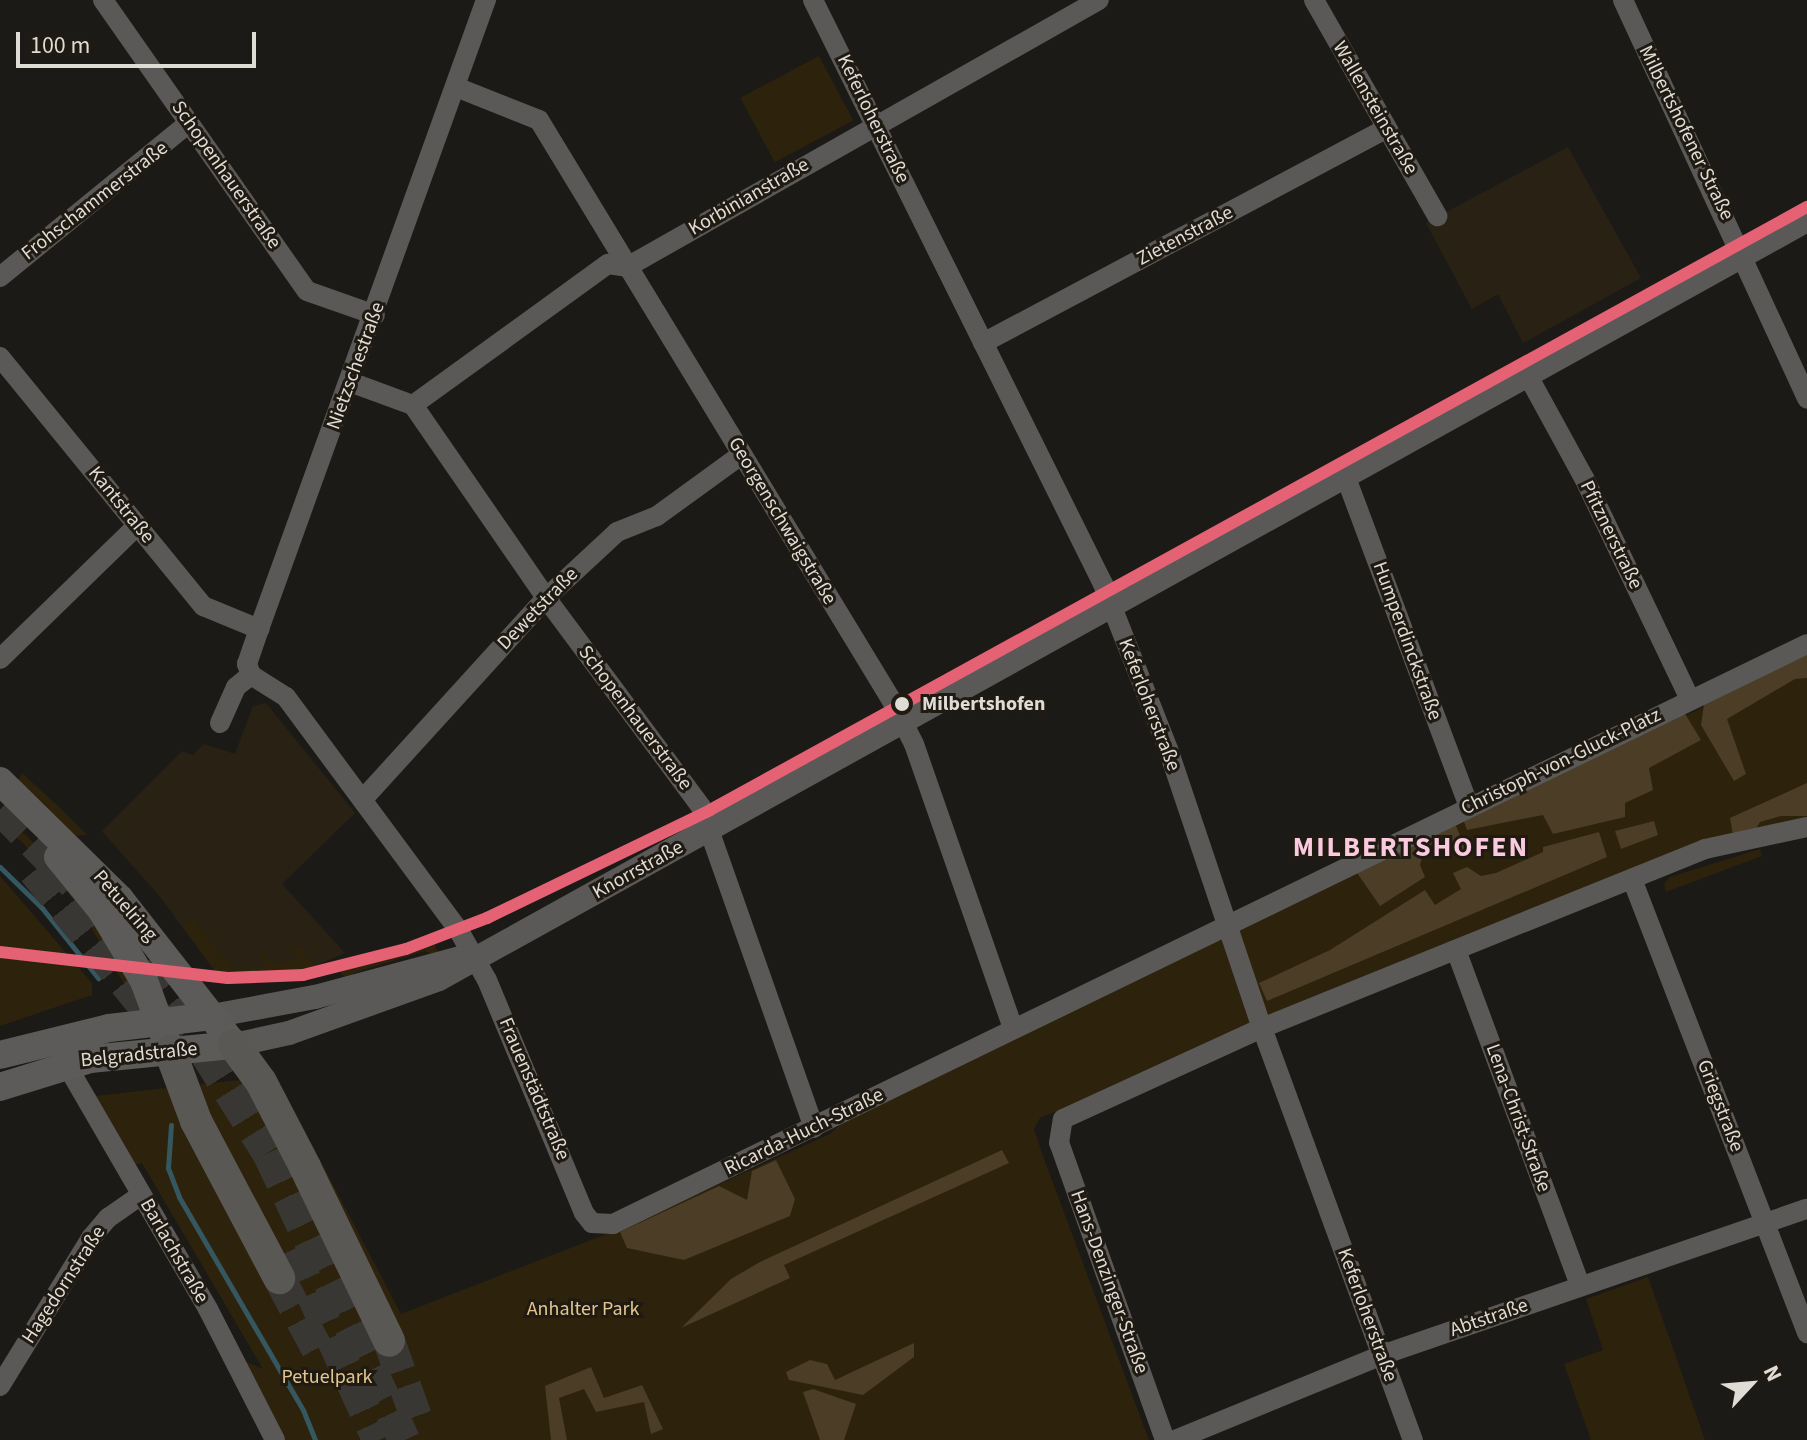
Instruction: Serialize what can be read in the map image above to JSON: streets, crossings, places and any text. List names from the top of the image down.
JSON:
{
  "streets": {
    "main road": ["Petuelring", "Belgradstraße"],
    "street": [
      "Wallensteinstraße",
      "Keferloherstraße",
      "Milbertshofener Straße",
      "Schopenhauerstraße",
      "Korbinianstraße",
      "Frohschammerstraße",
      "Zietenstraße",
      "Nietzschestraße",
      "Kantstraße",
      "Georgenschwaigstraße",
      "Pfitznerstraße",
      "Dewetstraße",
      "Humperdinckstraße",
      "Christoph-von-Gluck-Platz",
      "Knorrstraße",
      "Frauenstädtstraße",
      "Griegstraße",
      "Lena-Christ-Straße",
      "Ricarda-Huch-Straße",
      "Barlachstraße",
      "Hans-Denzinger-Straße",
      "Hagedornstraße",
      "Abtstraße"
    ]
  },
  "crossings": [
    ["Wallensteinstraße", "Zietenstraße"],
    ["Keferloherstraße", "Korbinianstraße"],
    ["Keferloherstraße", "Zietenstraße"],
    ["Keferloherstraße", "Christoph-von-Gluck-Platz"],
    ["Keferloherstraße", "Knorrstraße"],
    ["Keferloherstraße", "Hans-Denzinger-Straße"],
    ["Keferloherstraße", "Abtstraße"],
    ["Milbertshofener Straße", "Knorrstraße"],
    ["Schopenhauerstraße", "Korbinianstraße"],
    ["Schopenhauerstraße", "Frohschammerstraße"],
    ["Schopenhauerstraße", "Nietzschestraße"],
    ["Schopenhauerstraße", "Dewetstraße"],
    ["Schopenhauerstraße", "Knorrstraße"],
    ["Schopenhauerstraße", "Ricarda-Huch-Straße"],
    ["Korbinianstraße", "Georgenschwaigstraße"],
    ["Nietzschestraße", "Kantstraße"],
    ["Nietzschestraße", "Georgenschwaigstraße"],
    ["Georgenschwaigstraße", "Dewetstraße"],
    ["Georgenschwaigstraße", "Christoph-von-Gluck-Platz"],
    ["Georgenschwaigstraße", "Knorrstraße"],
    ["Georgenschwaigstraße", "Ricarda-Huch-Straße"],
    ["Pfitznerstraße", "Christoph-von-Gluck-Platz"],
    ["Pfitznerstraße", "Knorrstraße"],
    ["Humperdinckstraße", "Christoph-von-Gluck-Platz"],
    ["Humperdinckstraße", "Knorrstraße"],
    ["Christoph-von-Gluck-Platz", "Ricarda-Huch-Straße"],
    ["Knorrstraße", "Petuelring"],
    ["Knorrstraße", "Belgradstraße"],
    ["Knorrstraße", "Frauenstädtstraße"],
    ["Petuelring", "Belgradstraße"],
    ["Belgradstraße", "Barlachstraße"],
    ["Frauenstädtstraße", "Ricarda-Huch-Straße"],
    ["Griegstraße", "Abtstraße"],
    ["Lena-Christ-Straße", "Abtstraße"],
    ["Barlachstraße", "Hagedornstraße"]
  ],
  "districts": ["MILBERTSHOFEN"],
  "parks": ["Anhalter Park", "Petuelpark"],
  "places": ["Milbertshofen"],
  "scale_bar": "100 m",
  "north": "top right"
}
